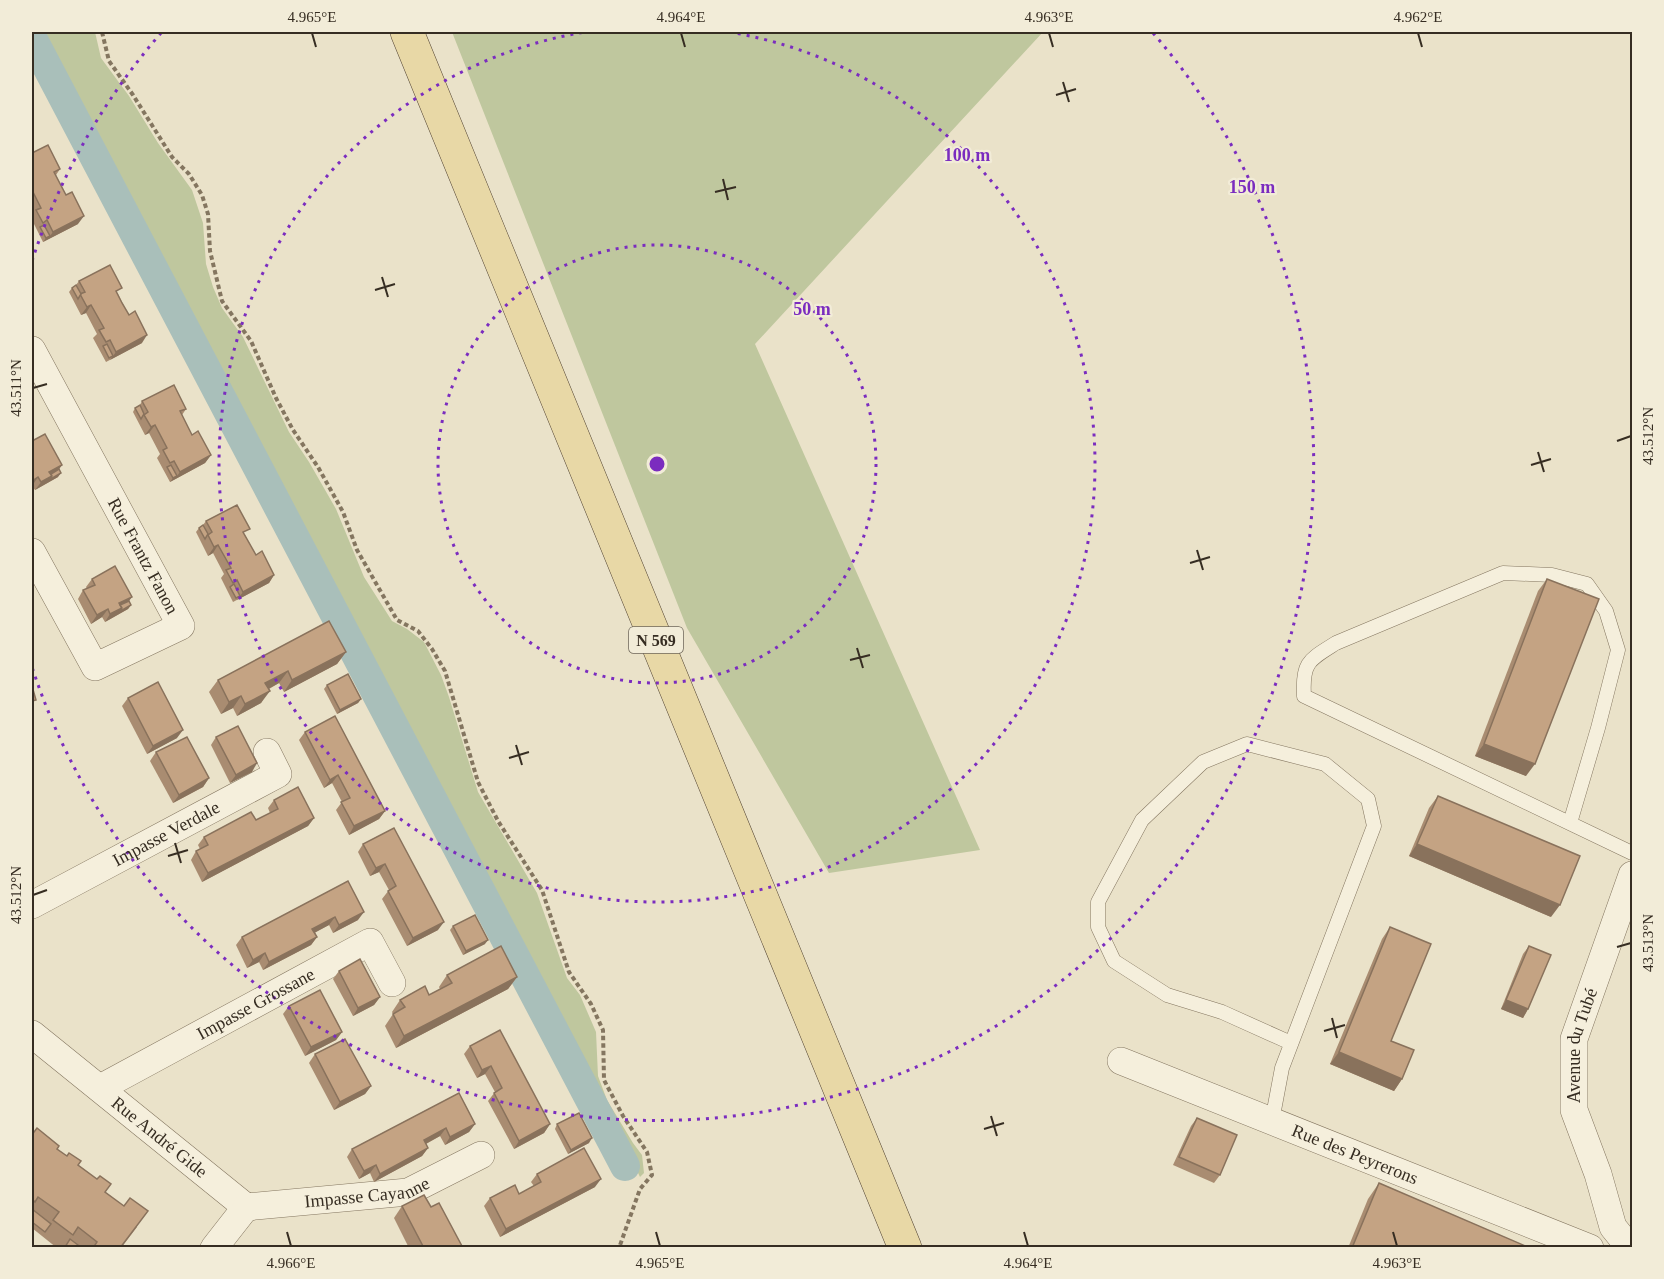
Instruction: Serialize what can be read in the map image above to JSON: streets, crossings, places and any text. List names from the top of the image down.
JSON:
{
  "streets": {
    "main road": ["N 569"],
    "street": [
      "Rue Frantz Fanon",
      "Impasse Verdale",
      "Impasse Grossane",
      "Avenue du Tubé",
      "Rue André Gide",
      "Rue des Peyrerons",
      "Impasse Cayanne"
    ]
  },
  "crossings": [
    ["Impasse Grossane", "Rue André Gide"],
    ["Rue André Gide", "Impasse Cayanne"]
  ],
  "coordinates": [
    "4.965°E",
    "4.964°E",
    "4.963°E",
    "4.962°E",
    "43.511°N",
    "43.512°N",
    "43.513°N",
    "4.966°E"
  ],
  "rings": ["100 m", "150 m", "50 m"]
}
